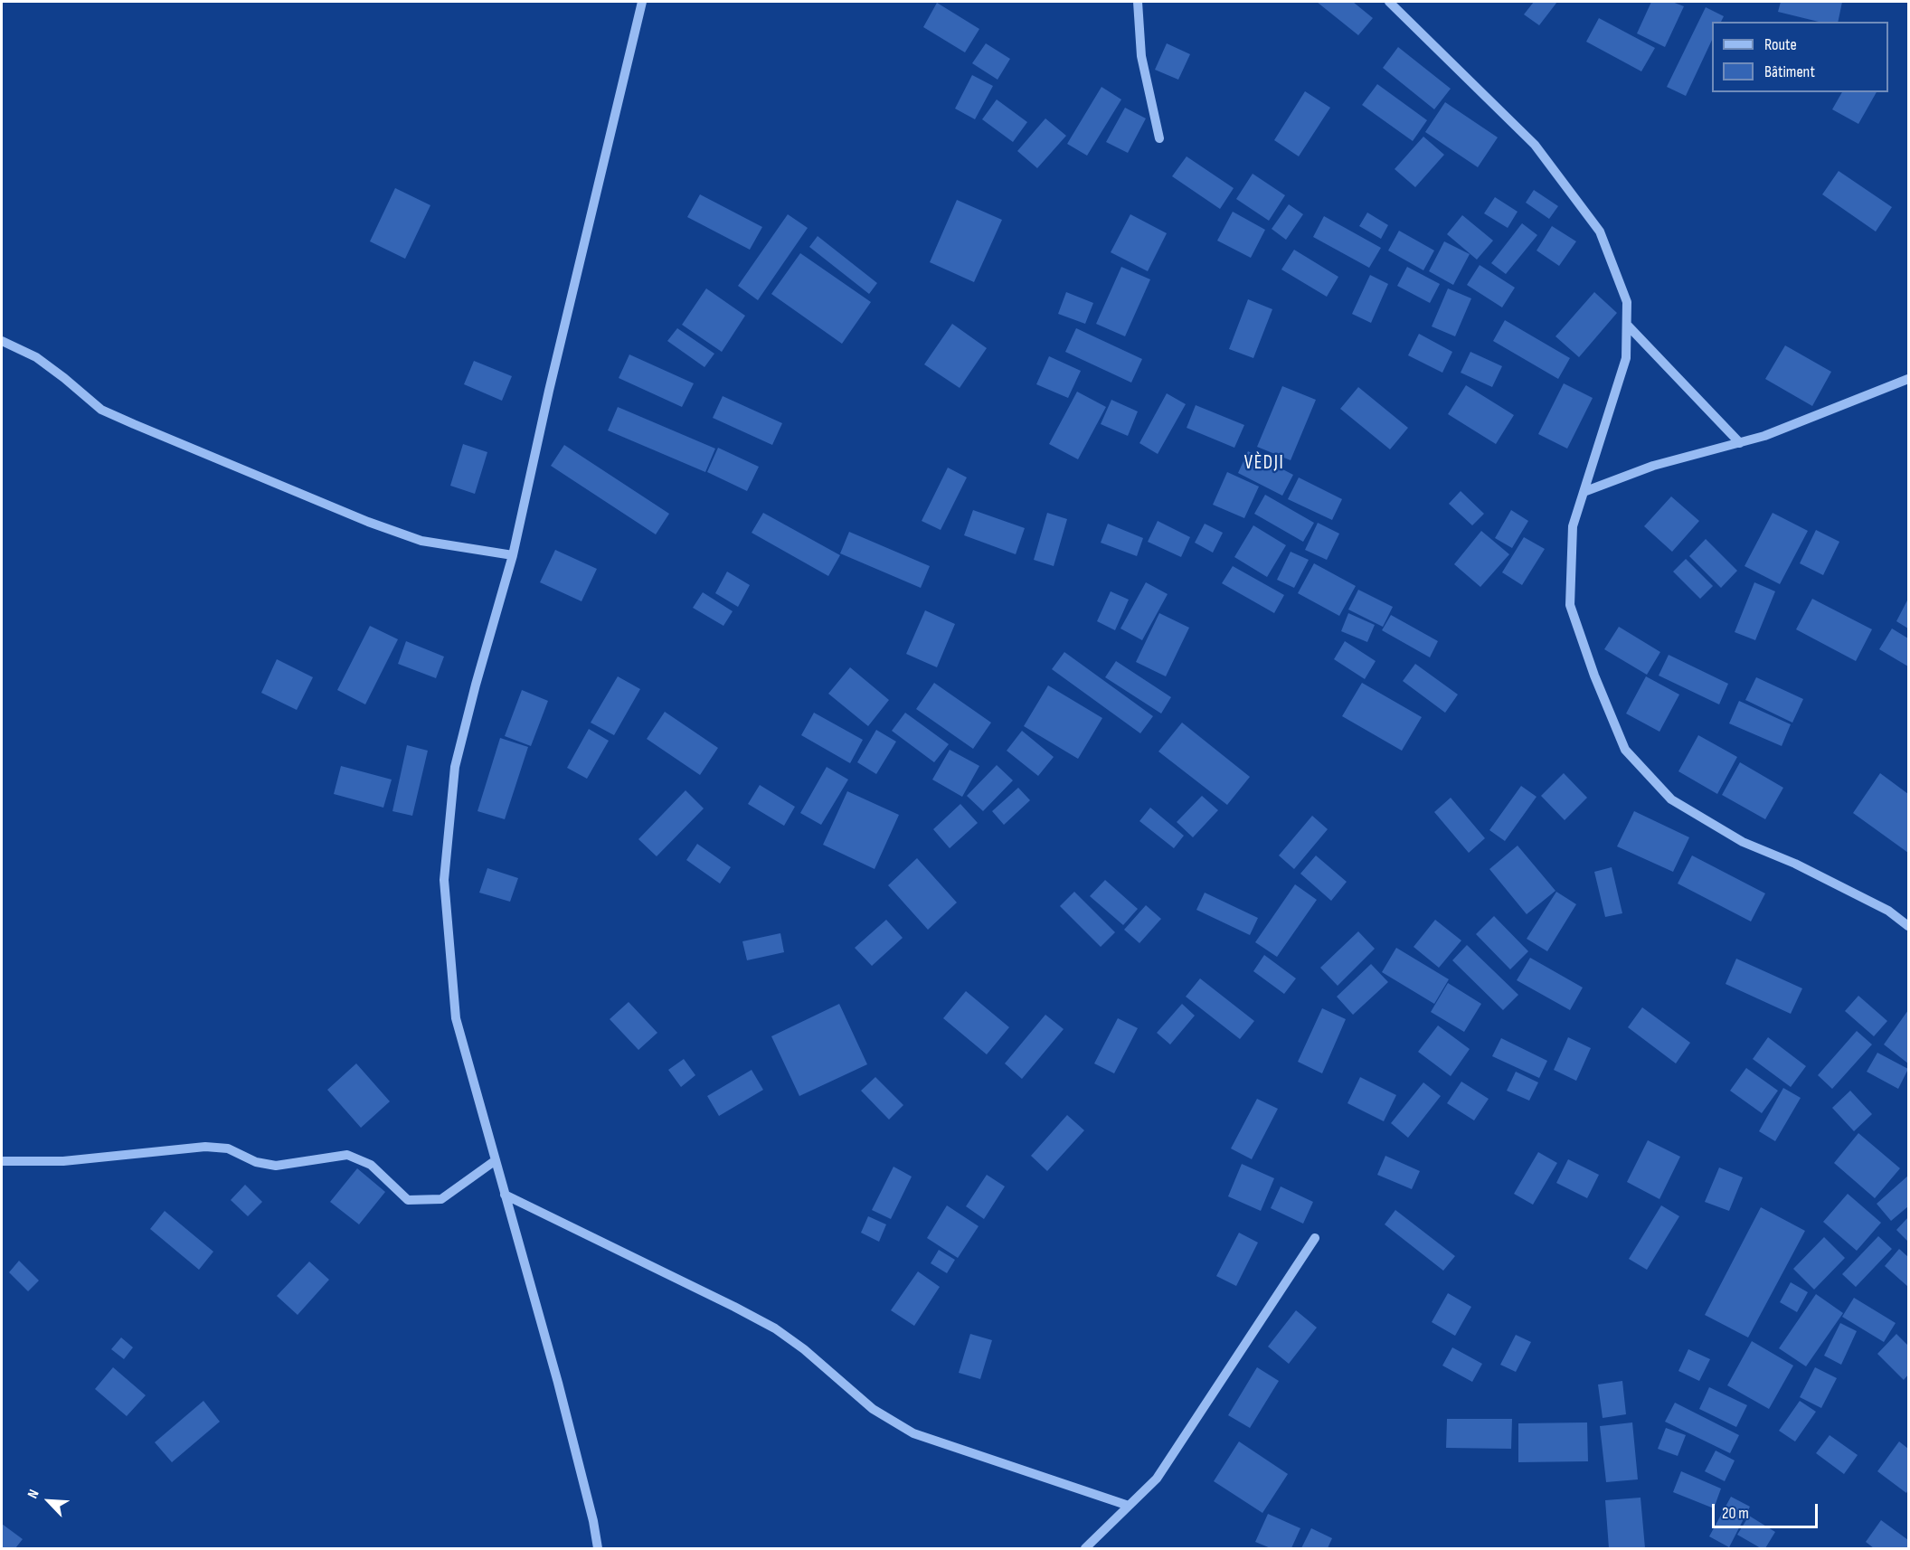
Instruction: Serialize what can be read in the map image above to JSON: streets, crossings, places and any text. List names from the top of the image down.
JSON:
{
  "districts": ["VÈDJI"],
  "legend": ["Route", "Bâtiment"],
  "scale_bar": "20 m",
  "north": "top left"
}
